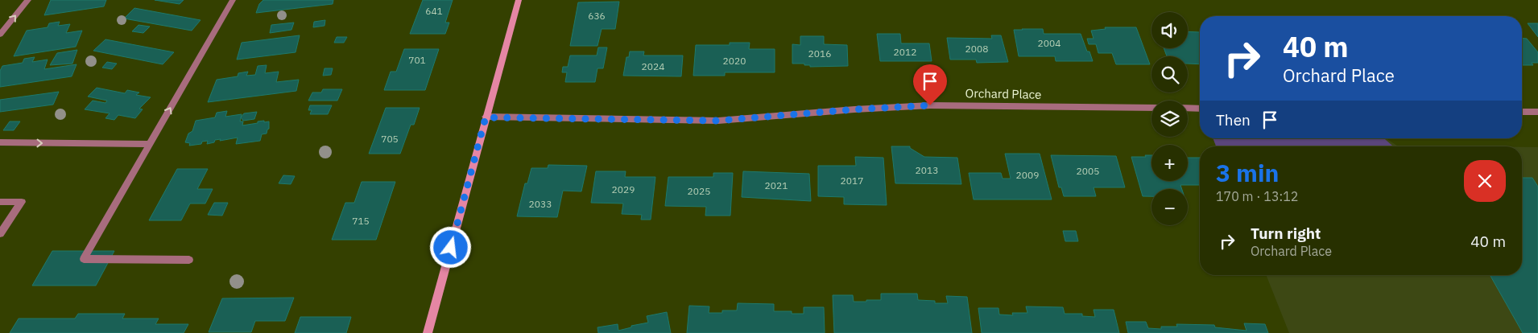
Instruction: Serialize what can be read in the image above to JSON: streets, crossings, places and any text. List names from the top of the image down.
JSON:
{
  "streets": {
    "street": ["Orchard Place"]
  },
  "house_numbers": [
    "641",
    "636",
    "2004",
    "2008",
    "2012",
    "2016",
    "701",
    "2020",
    "2024",
    "705",
    "2013",
    "2005",
    "2009",
    "2017",
    "2021",
    "2029",
    "2025",
    "2033",
    "715"
  ],
  "page": {
    "map_buttons": ["+", "−"],
    "turn": ["40 m", "Orchard Place"],
    "then": "Then",
    "heading": ["3 min", "170 m · 13:12"],
    "list": [
      {
        "name": "Turn right",
        "note": "Orchard Place",
        "value": "40 m"
      }
    ]
  }
}
